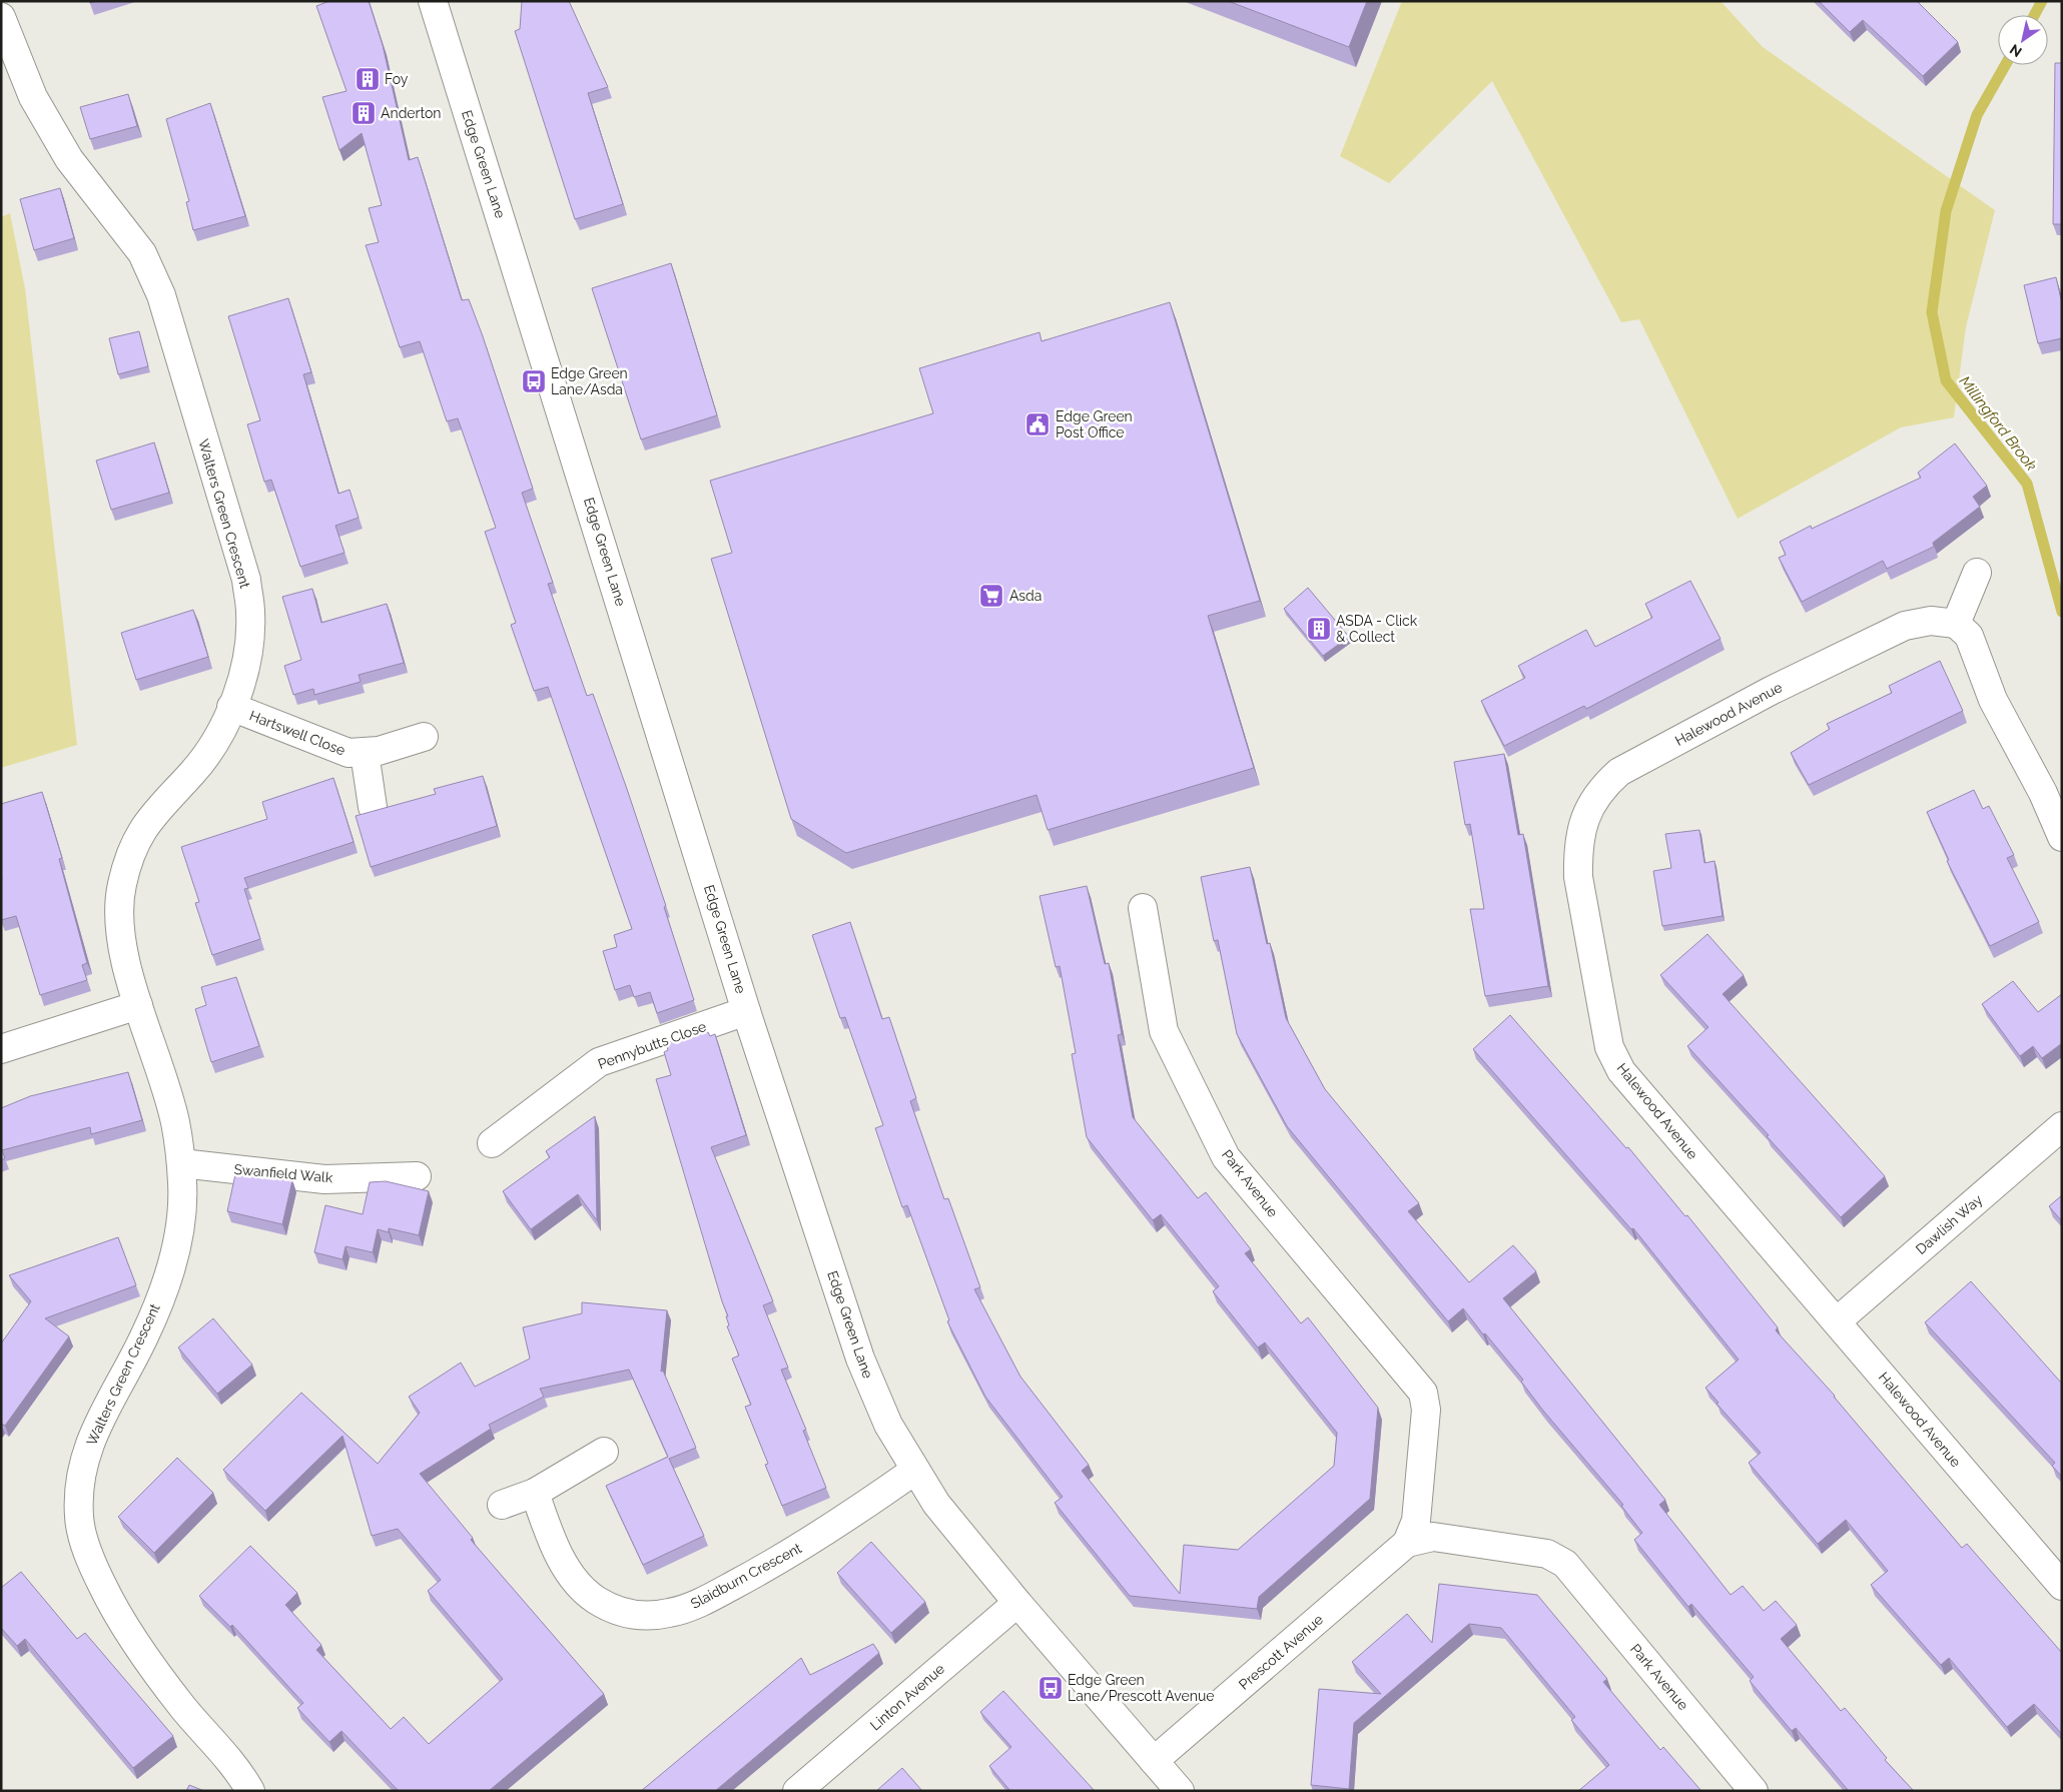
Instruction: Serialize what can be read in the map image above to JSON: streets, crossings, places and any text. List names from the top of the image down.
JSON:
{
  "streets": {
    "street": [
      "Edge Green Lane",
      "Walters Green Crescent",
      "Halewood Avenue",
      "Hartswell Close",
      "Pennybutts Close",
      "Swanfield Walk",
      "Park Avenue",
      "Dawlish Way",
      "Slaidburn Crescent",
      "Prescott Avenue",
      "Linton Avenue"
    ]
  },
  "crossings": [
    ["Edge Green Lane", "Pennybutts Close"],
    ["Edge Green Lane", "Slaidburn Crescent"],
    ["Edge Green Lane", "Prescott Avenue"],
    ["Edge Green Lane", "Linton Avenue"],
    ["Walters Green Crescent", "Hartswell Close"],
    ["Walters Green Crescent", "Swanfield Walk"],
    ["Halewood Avenue", "Dawlish Way"],
    ["Park Avenue", "Prescott Avenue"]
  ],
  "water": ["Millingford Brook"],
  "places": {
    "building": ["Foy", "Anderton", "ASDA - Click & Collect"],
    "bus stop": ["Edge Green Lane/Asda", "Edge Green Lane/Prescott Avenue"],
    "public building": ["Edge Green Post Office"],
    "supermarket": ["Asda"]
  },
  "north": "bottom left"
}
